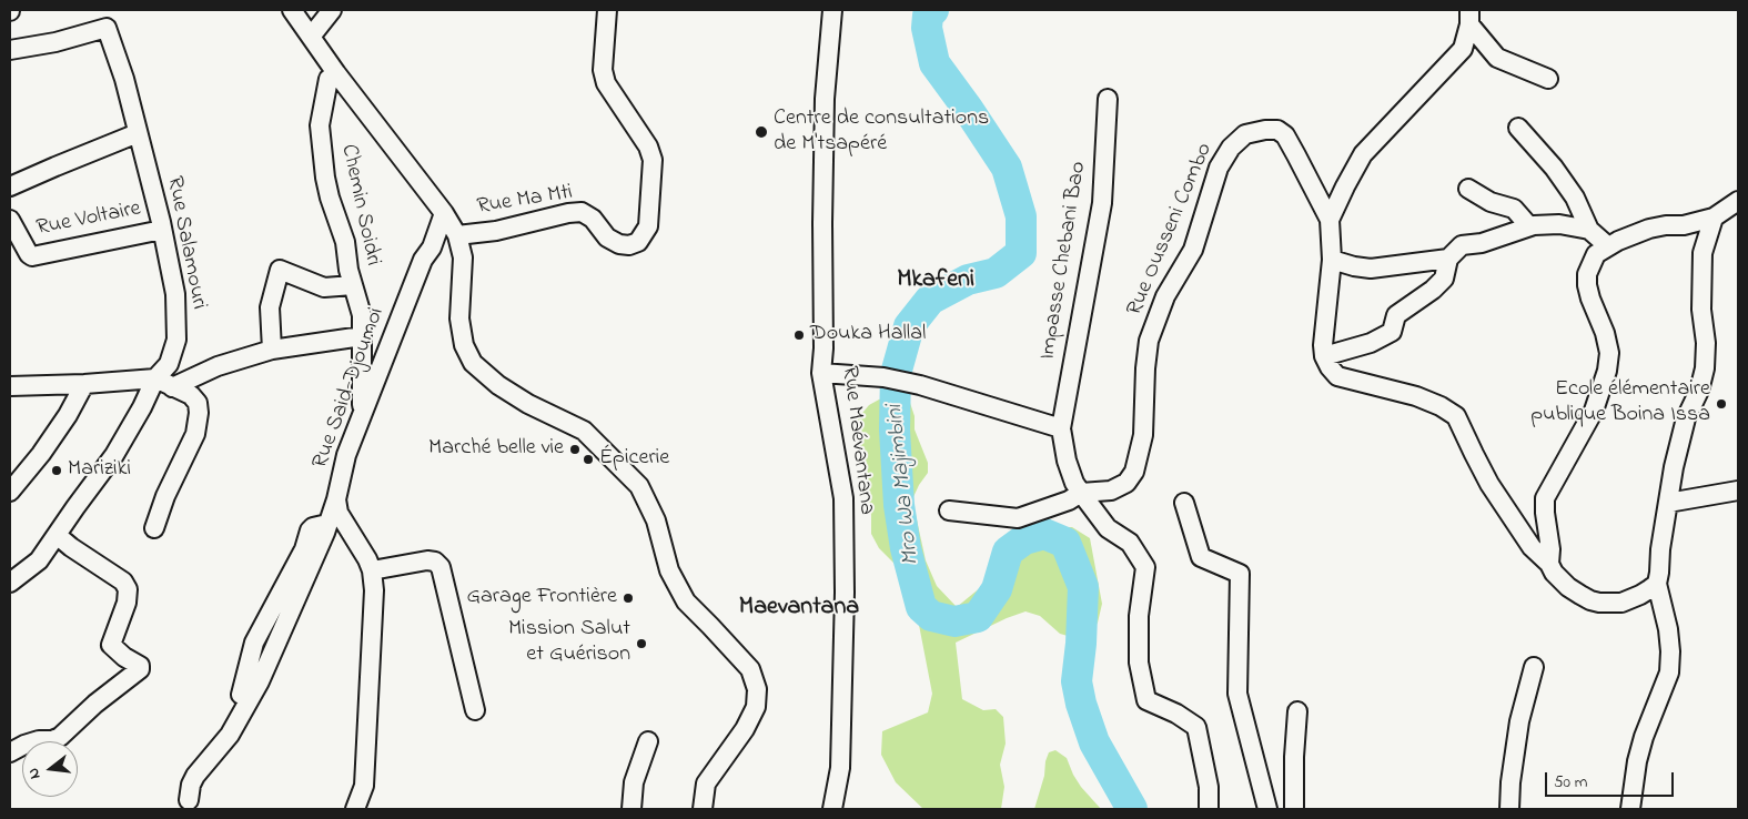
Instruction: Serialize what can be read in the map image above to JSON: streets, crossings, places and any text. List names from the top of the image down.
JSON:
{
  "streets": {
    "street": [
      "Rue Ma Mti",
      "Chemin Soidri",
      "Rue Voltaire",
      "Rue Ousseni Combo",
      "Rue Salamouri",
      "Impasse Chebani Bao",
      "Rue Said-Djoumoi",
      "Rue Maévantana"
    ]
  },
  "crossings": [
    ["Chemin Soidri", "Rue Said-Djoumoi"],
    ["Rue Voltaire", "Rue Salamouri"]
  ],
  "districts": ["Mkafeni", "Maevantana"],
  "water": ["Mro Wa Majimbini"],
  "places": [
    "Centre de consultations de M'tsapéré",
    "Douka Hallal",
    "Ecole élémentaire publique Boina Issa",
    "Marché belle vie",
    "Épicerie",
    "Mariziki",
    "Garage Frontière",
    "Mission Salut et Guérison"
  ],
  "scale_bar": "50 m",
  "north": "left"
}
